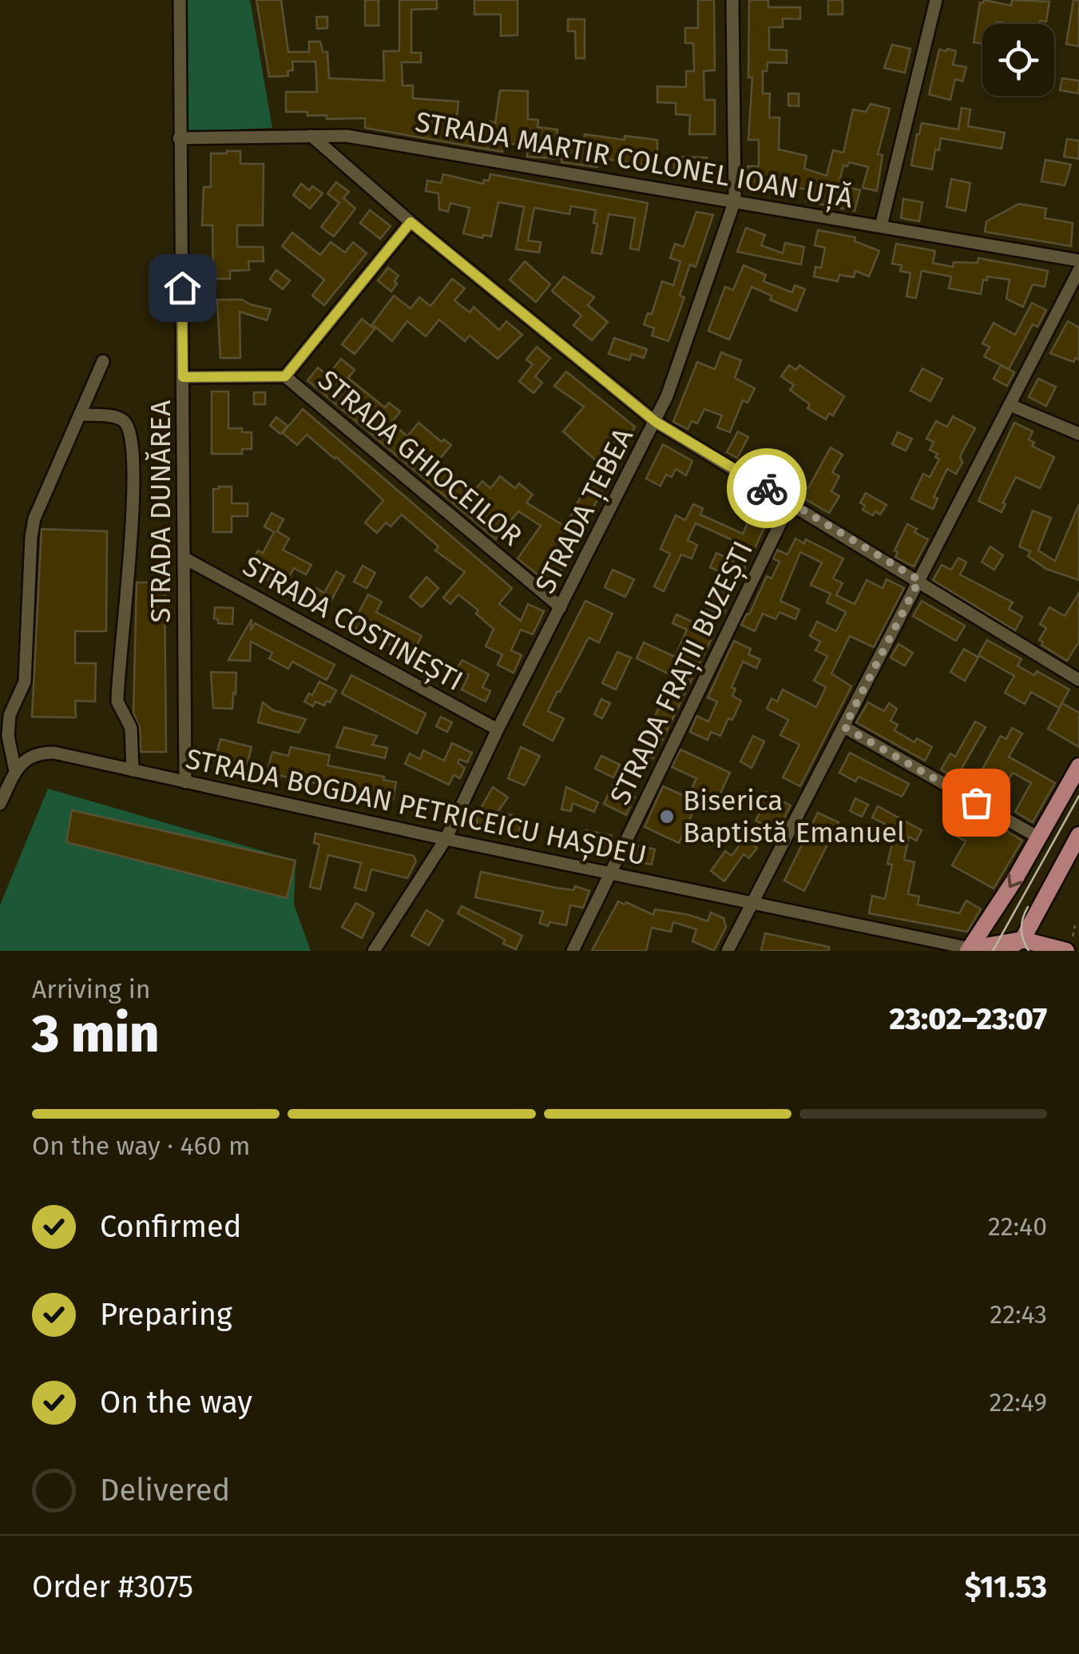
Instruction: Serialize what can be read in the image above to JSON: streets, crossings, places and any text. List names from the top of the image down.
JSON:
{
  "streets": {
    "street": [
      "STRADA MARTIR COLONEL IOAN UȚĂ",
      "STRADA GHIOCEILOR",
      "STRADA ȚEBEA",
      "STRADA DUNĂREA",
      "STRADA COSTINEȘTI",
      "STRADA FRAȚII BUZEȘTI",
      "STRADA BOGDAN PETRICEICU HAȘDEU"
    ]
  },
  "crossings": [
    ["STRADA MARTIR COLONEL IOAN UȚĂ", "STRADA ȚEBEA"],
    ["STRADA MARTIR COLONEL IOAN UȚĂ", "STRADA DUNĂREA"],
    ["STRADA GHIOCEILOR", "STRADA ȚEBEA"],
    ["STRADA ȚEBEA", "STRADA COSTINEȘTI"],
    ["STRADA ȚEBEA", "STRADA BOGDAN PETRICEICU HAȘDEU"],
    ["STRADA DUNĂREA", "STRADA COSTINEȘTI"],
    ["STRADA DUNĂREA", "STRADA BOGDAN PETRICEICU HAȘDEU"],
    ["STRADA FRAȚII BUZEȘTI", "STRADA BOGDAN PETRICEICU HAȘDEU"]
  ],
  "places": ["Biserica Baptistă Emanuel"],
  "page": {
    "heading": ["3 min", "Arriving in", "23:02–23:07"],
    "panel": ["Order #3075", "$11.53"],
    "bar": "On the way · 460 m",
    "list": [
      ["Confirmed", "22:40"],
      ["Preparing", "22:43"],
      ["On the way", "22:49"],
      "Delivered"
    ]
  }
}
